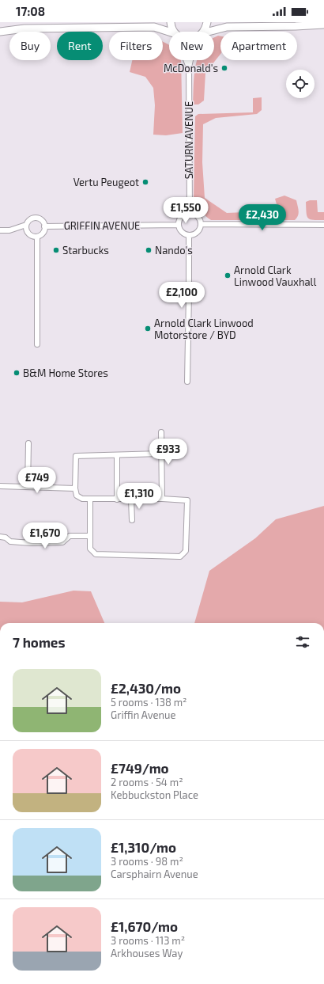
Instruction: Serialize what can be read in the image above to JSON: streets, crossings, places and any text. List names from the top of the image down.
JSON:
{
  "streets": {
    "street": ["SATURN AVENUE", "GRIFFIN AVENUE"]
  },
  "crossings": [
    ["SATURN AVENUE", "GRIFFIN AVENUE"]
  ],
  "places": [
    "McDonald's",
    "Vertu Peugeot",
    "Starbucks",
    "Nando's",
    "Arnold Clark Linwood Vauxhall",
    "Arnold Clark Linwood Motorstore / BYD",
    "B&M Home Stores"
  ],
  "page": {
    "status": "17:08",
    "chip": [
      "Buy",
      "Rent",
      "Filters",
      "New",
      "Apartment"
    ],
    "price": [
      "£1,550",
      "£2,430",
      "£2,100",
      "£933",
      "£749",
      "£1,310",
      "£1,670"
    ],
    "heading": "7 homes",
    "list": [
      {
        "name": "£2,430/mo",
        "note": "5 rooms · 138 m² · Griffin Avenue"
      },
      {
        "name": "£749/mo",
        "note": "2 rooms · 54 m² · Kebbuckston Place"
      },
      {
        "name": "£1,310/mo",
        "note": "3 rooms · 98 m² · Carsphairn Avenue"
      },
      {
        "name": "£1,670/mo",
        "note": "3 rooms · 113 m² · Arkhouses Way"
      }
    ]
  }
}
